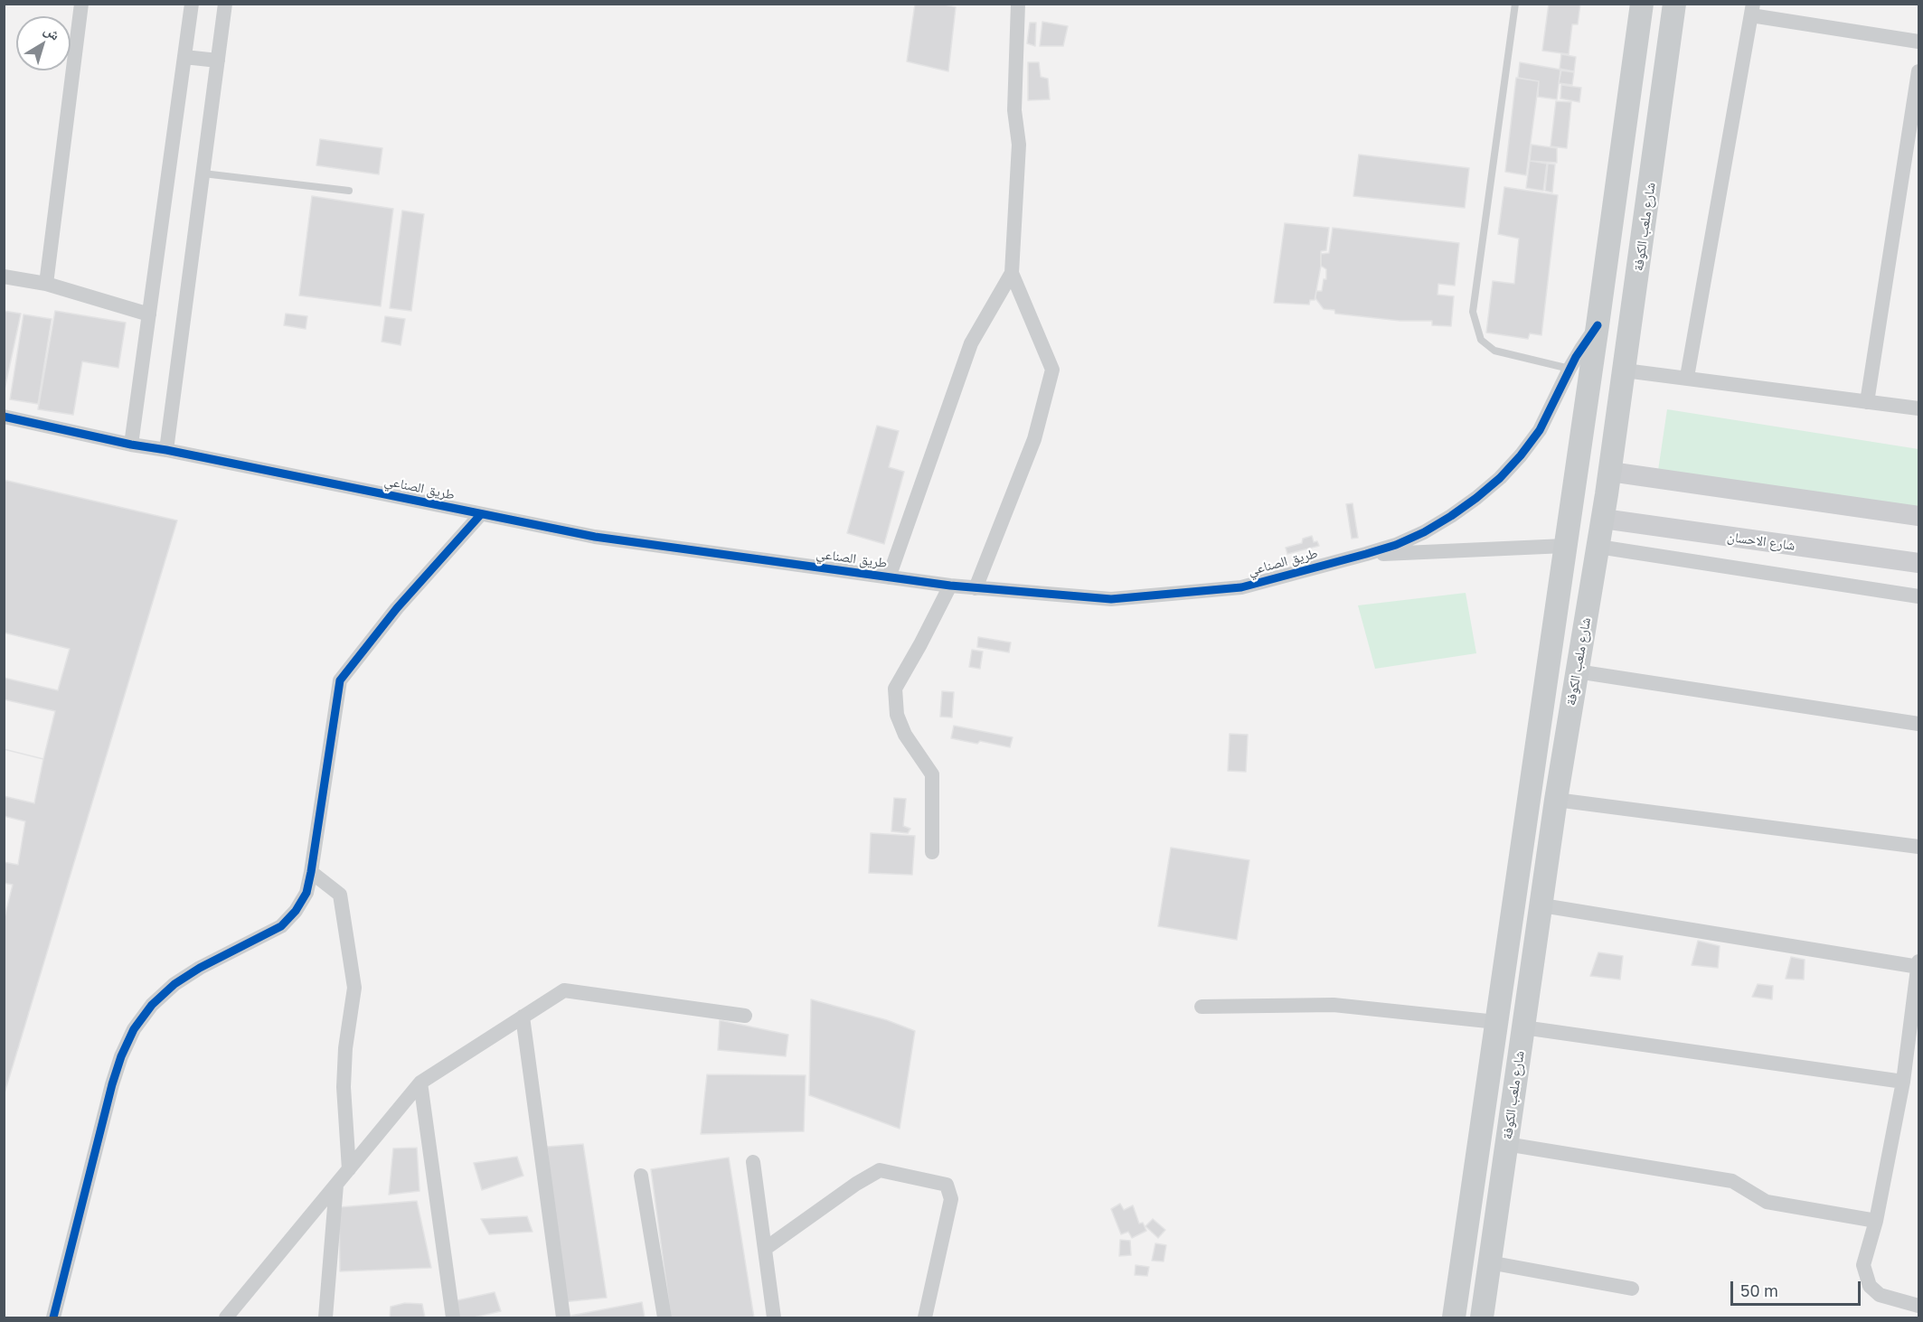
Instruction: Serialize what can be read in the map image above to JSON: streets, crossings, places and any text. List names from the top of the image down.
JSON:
{
  "streets": {
    "main road": ["شارع ملعب الكوفة"],
    "street": ["طريق الصناعي", "شارع الاحسان"]
  },
  "crossings": [
    ["شارع ملعب الكوفة", "طريق الصناعي"],
    ["شارع ملعب الكوفة", "شارع الاحسان"]
  ],
  "scale_bar": "50 m",
  "north": "top right"
}
